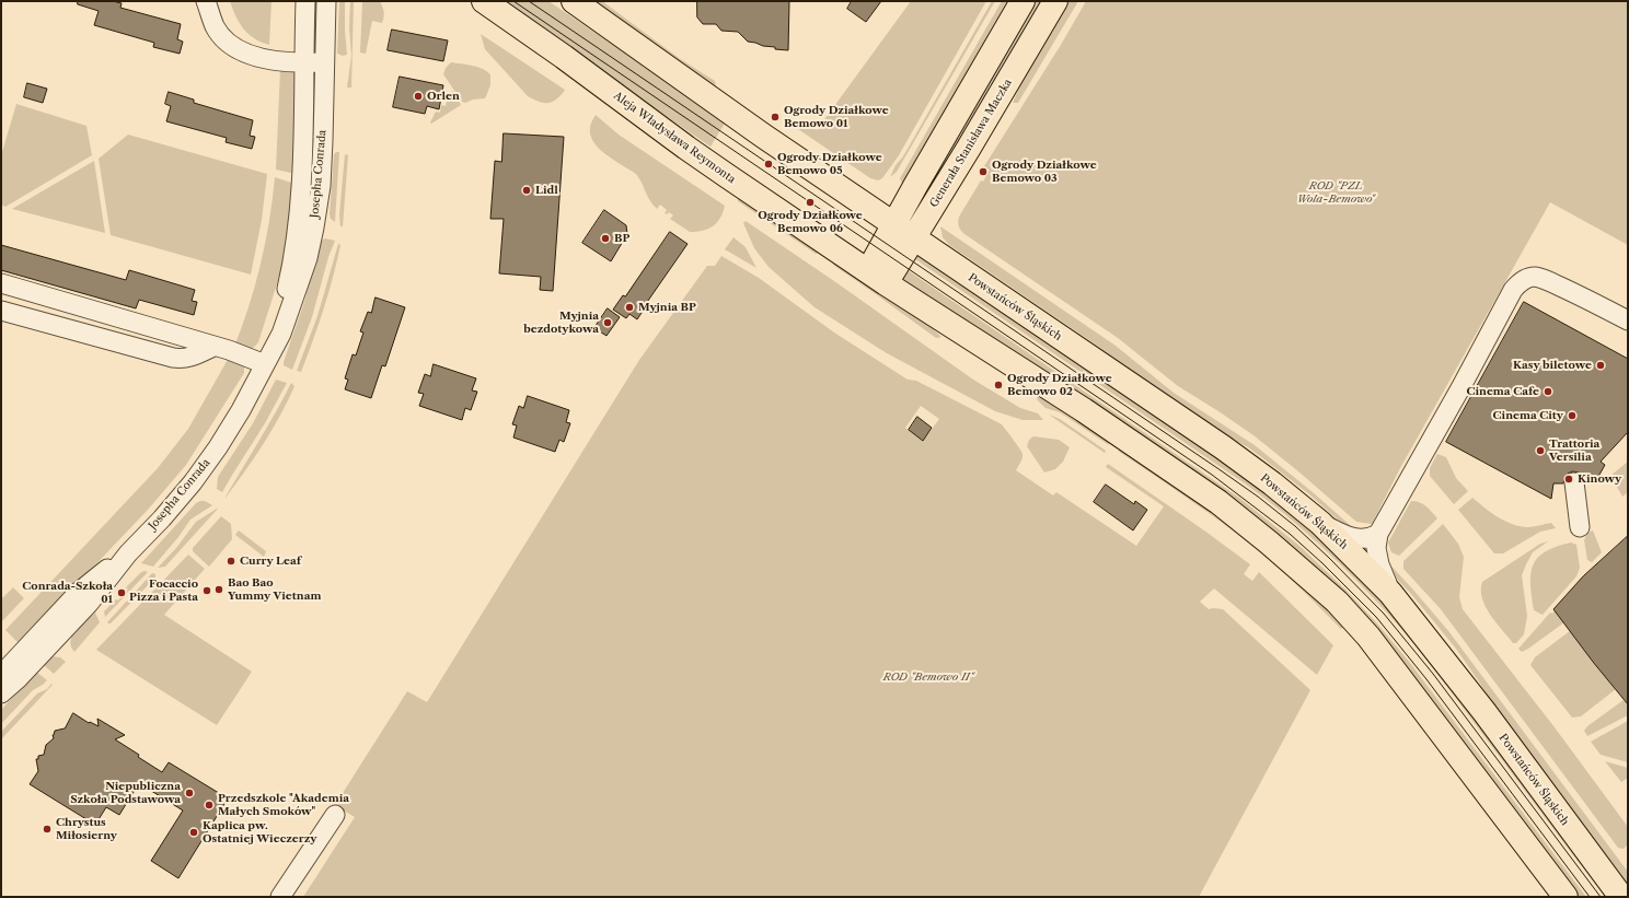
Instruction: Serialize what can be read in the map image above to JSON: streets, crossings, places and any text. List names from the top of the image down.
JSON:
{
  "streets": {
    "main road": ["Aleja Władysława Reymonta", "Generała Stanisława Maczka", "Powstańców Śląskich"],
    "street": ["Josepha Conrada"]
  },
  "crossings": [
    ["Aleja Władysława Reymonta", "Generała Stanisława Maczka"],
    ["Generała Stanisława Maczka", "Powstańców Śląskich"]
  ],
  "parks": ["ROD \"PZL Wola-Bemowo\"", "ROD \"Bemowo II\""],
  "places": [
    "Orlen",
    "Ogrody Działkowe Bemowo 01",
    "Ogrody Działkowe Bemowo 05",
    "Ogrody Działkowe Bemowo 03",
    "Lidl",
    "Ogrody Działkowe Bemowo 06",
    "BP",
    "Myjnia BP",
    "Myjnia bezdotykowa",
    "Kasy biletowe",
    "Ogrody Działkowe Bemowo 02",
    "Cinema Cafe",
    "Cinema City",
    "Trattoria Versilia",
    "Kinowy",
    "Curry Leaf",
    "Bao Bao Yummy Vietnam",
    "Focaccio Pizza i Pasta",
    "Conrada-Szkoła 01",
    "Niepubliczna Szkoła Podstawowa",
    "Przedszkole \"Akademia Małych Smoków\"",
    "Chrystus Miłosierny",
    "Kaplica pw. Ostatniej Wieczerzy"
  ]
}
